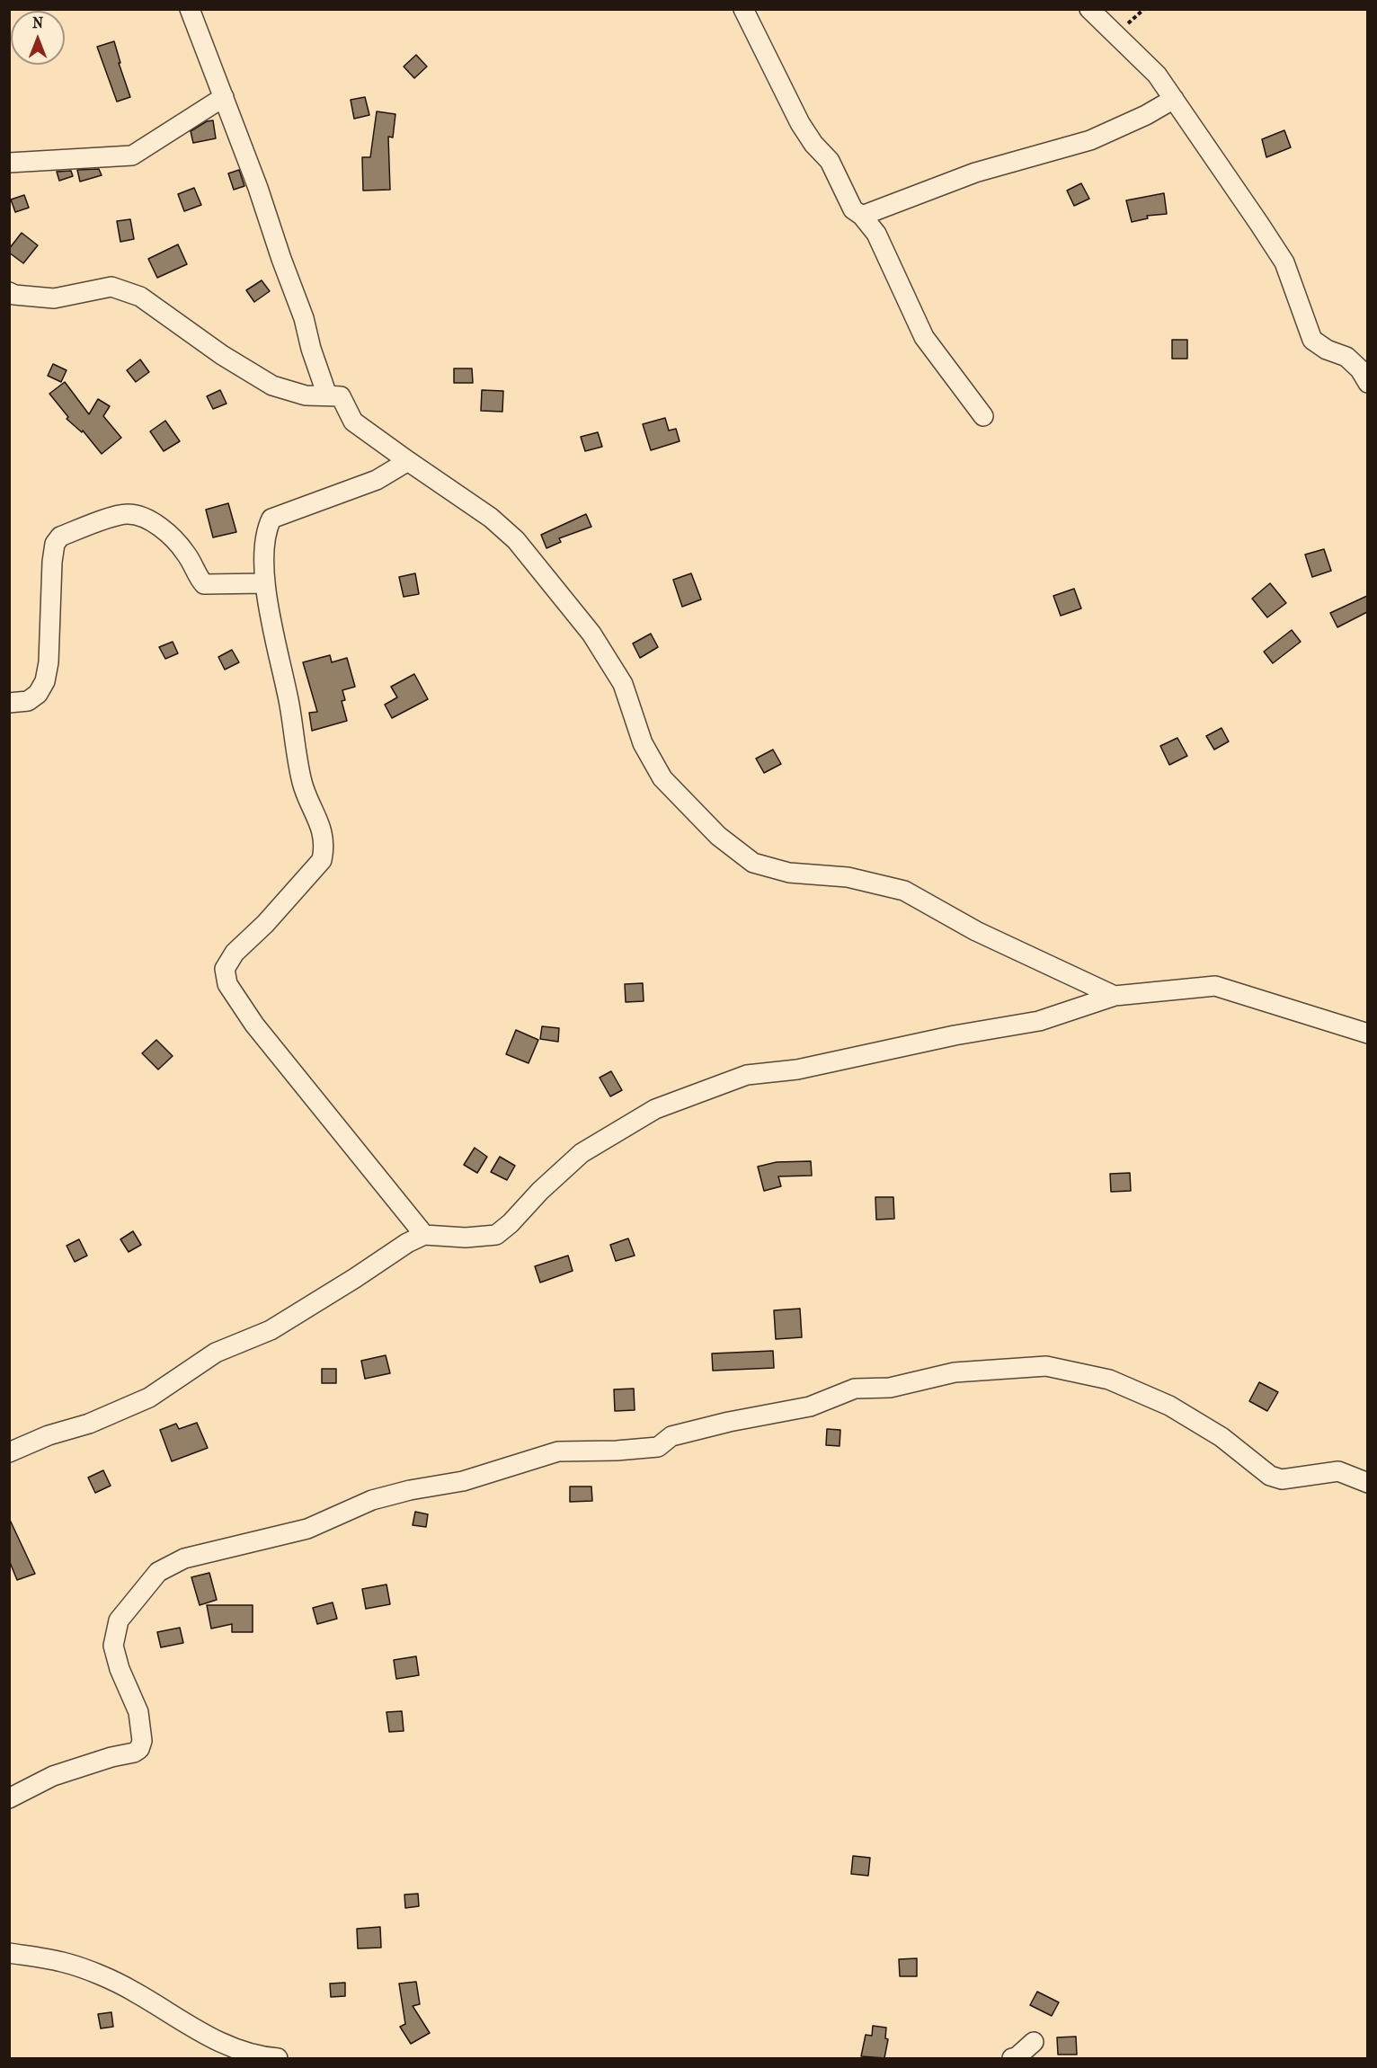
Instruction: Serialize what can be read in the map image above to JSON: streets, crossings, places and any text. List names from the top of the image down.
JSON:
{
  "north": "top"
}
